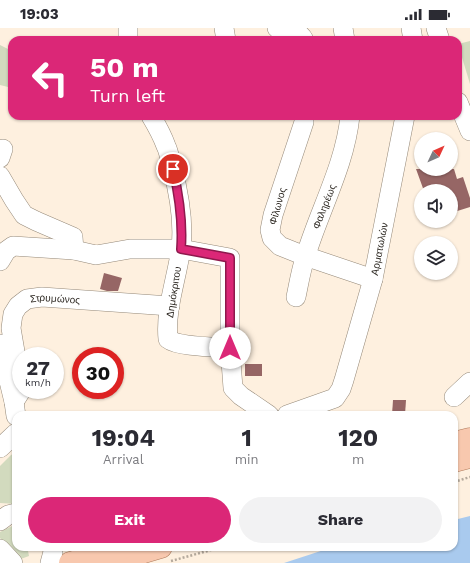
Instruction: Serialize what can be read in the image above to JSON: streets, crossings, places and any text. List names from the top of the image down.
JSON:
{
  "streets": {
    "street": [
      "Φίλωνος",
      "Φαληρέως",
      "Αρματωλών",
      "Δημόκριτου",
      "Στρυμώνος"
    ]
  },
  "crossings": [
    ["Φίλωνος", "Φαληρέως"],
    ["Φίλωνος", "Αρματωλών"],
    ["Δημόκριτου", "Στρυμώνος"]
  ],
  "north": "top right",
  "page": {
    "status": "19:03",
    "turn": ["50 m", "Turn left"],
    "speed": "27 km/h",
    "limit": "30",
    "eta": [
      "19:04",
      "Arrival",
      "1",
      "min",
      "120",
      "m"
    ],
    "buttons": ["Exit", "Share"]
  }
}
